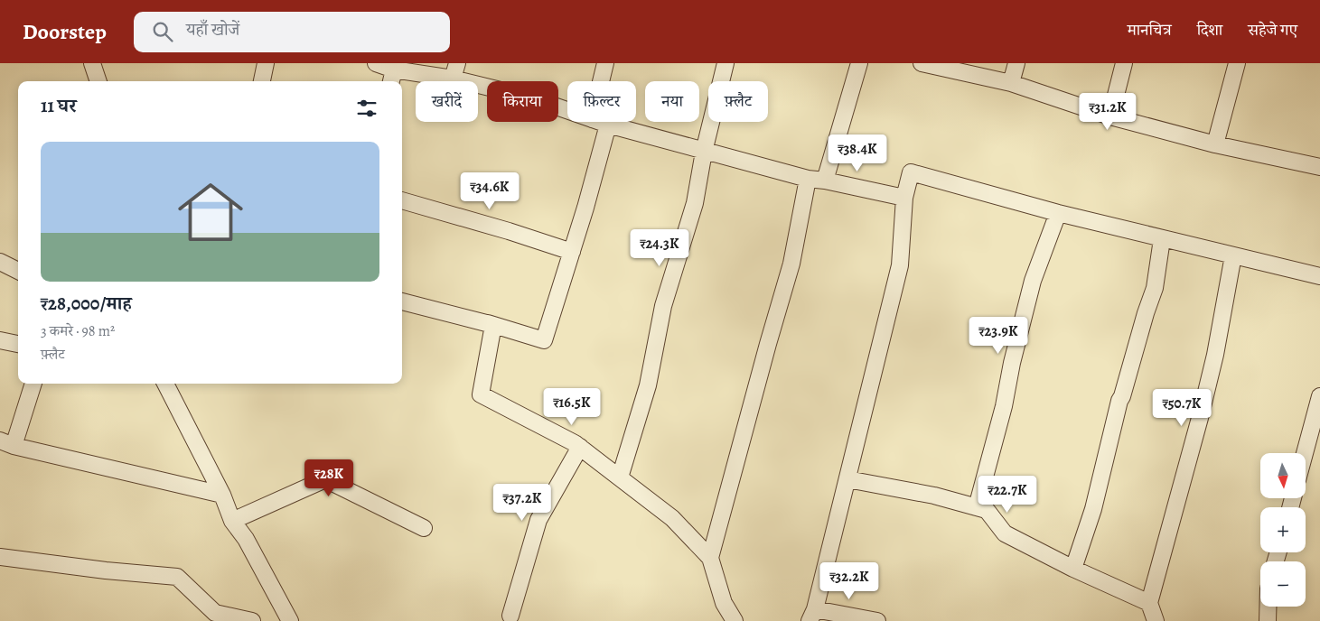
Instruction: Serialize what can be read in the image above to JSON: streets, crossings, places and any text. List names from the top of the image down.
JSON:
{
  "north": "bottom",
  "page": {
    "header": "Doorstep",
    "search": "यहाँ खोजें",
    "nav": ["मानचित्र", "दिशा", "सहेजे गए"],
    "chip": [
      "खरीदें",
      "किराया",
      "फ़िल्टर",
      "नया",
      "फ़्लैट"
    ],
    "heading": "11 घर",
    "price": [
      "₹31.2K",
      "₹38.4K",
      "₹34.6K",
      "₹24.3K",
      "₹23.9K",
      "₹16.5K",
      "₹50.7K",
      "₹28K",
      "₹22.7K",
      "₹37.2K",
      "₹32.2K"
    ],
    "list": [
      {
        "name": "₹28,000/माह",
        "note": "3 कमरे · 98 m² · फ़्लैट"
      }
    ],
    "map_buttons": ["+", "−"]
  }
}
